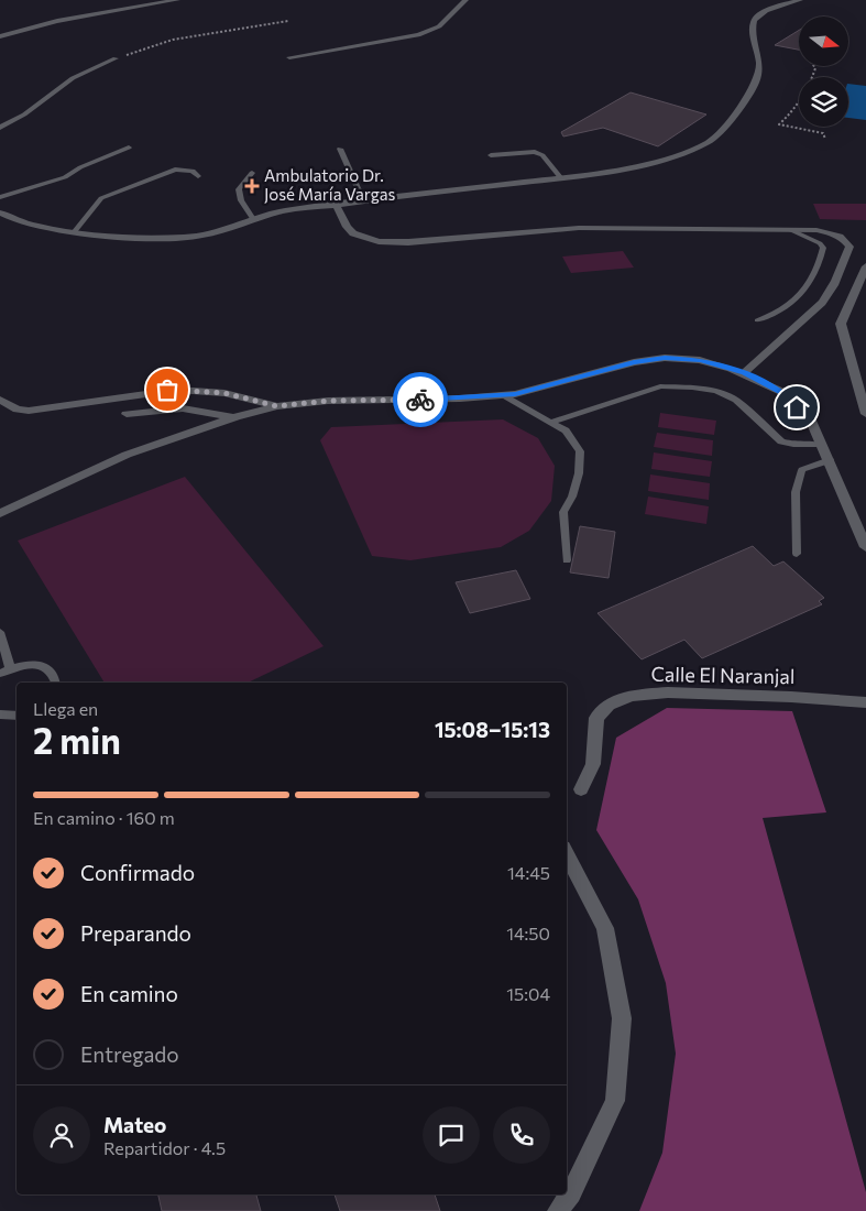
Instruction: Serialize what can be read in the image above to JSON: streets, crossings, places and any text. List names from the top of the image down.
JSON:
{
  "streets": {
    "street": ["Calle El Naranjal"]
  },
  "places": {
    "health": ["Ambulatorio Dr. José María Vargas"]
  },
  "north": "right",
  "page": {
    "heading": ["2 min", "Llega en", "15:08–15:13"],
    "panel": ["Mateo", "Repartidor · 4.5"],
    "bar": "En camino · 160 m",
    "list": [
      ["Confirmado", "14:45"],
      ["Preparando", "14:50"],
      ["En camino", "15:04"],
      "Entregado"
    ]
  }
}
